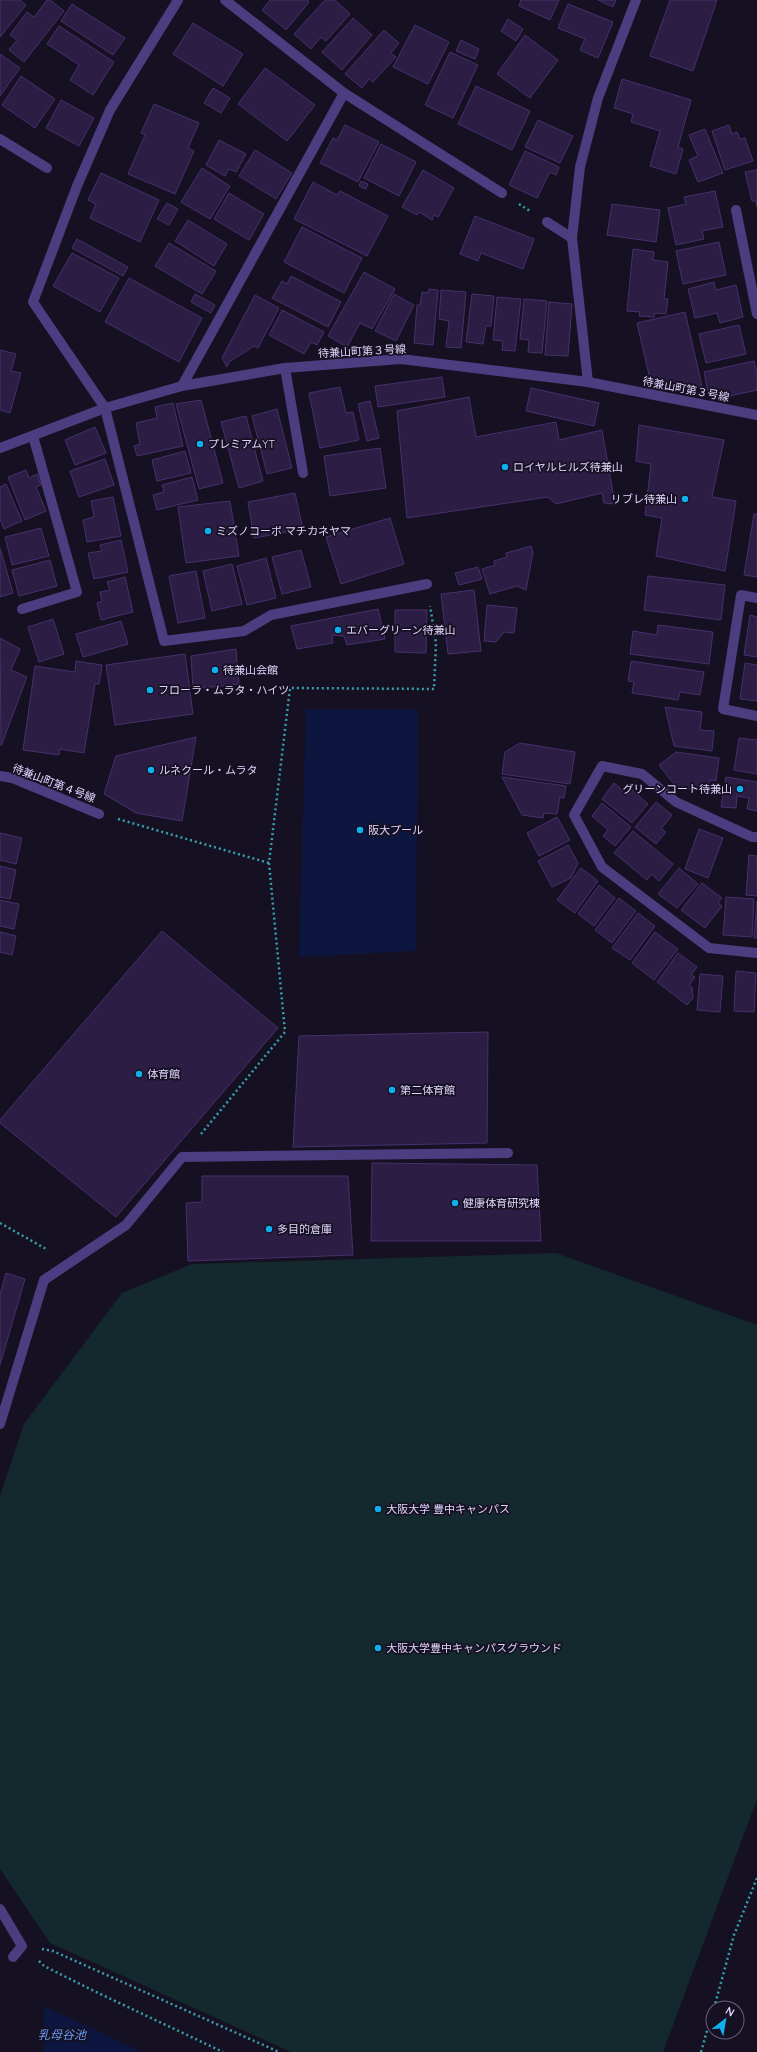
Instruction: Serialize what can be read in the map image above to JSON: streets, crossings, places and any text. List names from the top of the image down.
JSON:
{
  "streets": {
    "street": ["待兼山町第３号線", "待兼山町第４号線"]
  },
  "water": ["乳母谷池"],
  "places": [
    "プレミアムYT",
    "ロイヤルヒルズ待兼山",
    "リブレ待兼山",
    "ミズノコーポ マチカネヤマ",
    "エバーグリーン待兼山",
    "待兼山会館",
    "フローラ・ムラタ・ハイツ",
    "ルネクール・ムラタ",
    "グリーンコート待兼山",
    "阪大プール",
    "体育館",
    "第二体育館",
    "健康体育研究棟",
    "多目的倉庫",
    "大阪大学 豊中キャンパス",
    "大阪大学豊中キャンパスグラウンド"
  ],
  "north": "top right"
}
